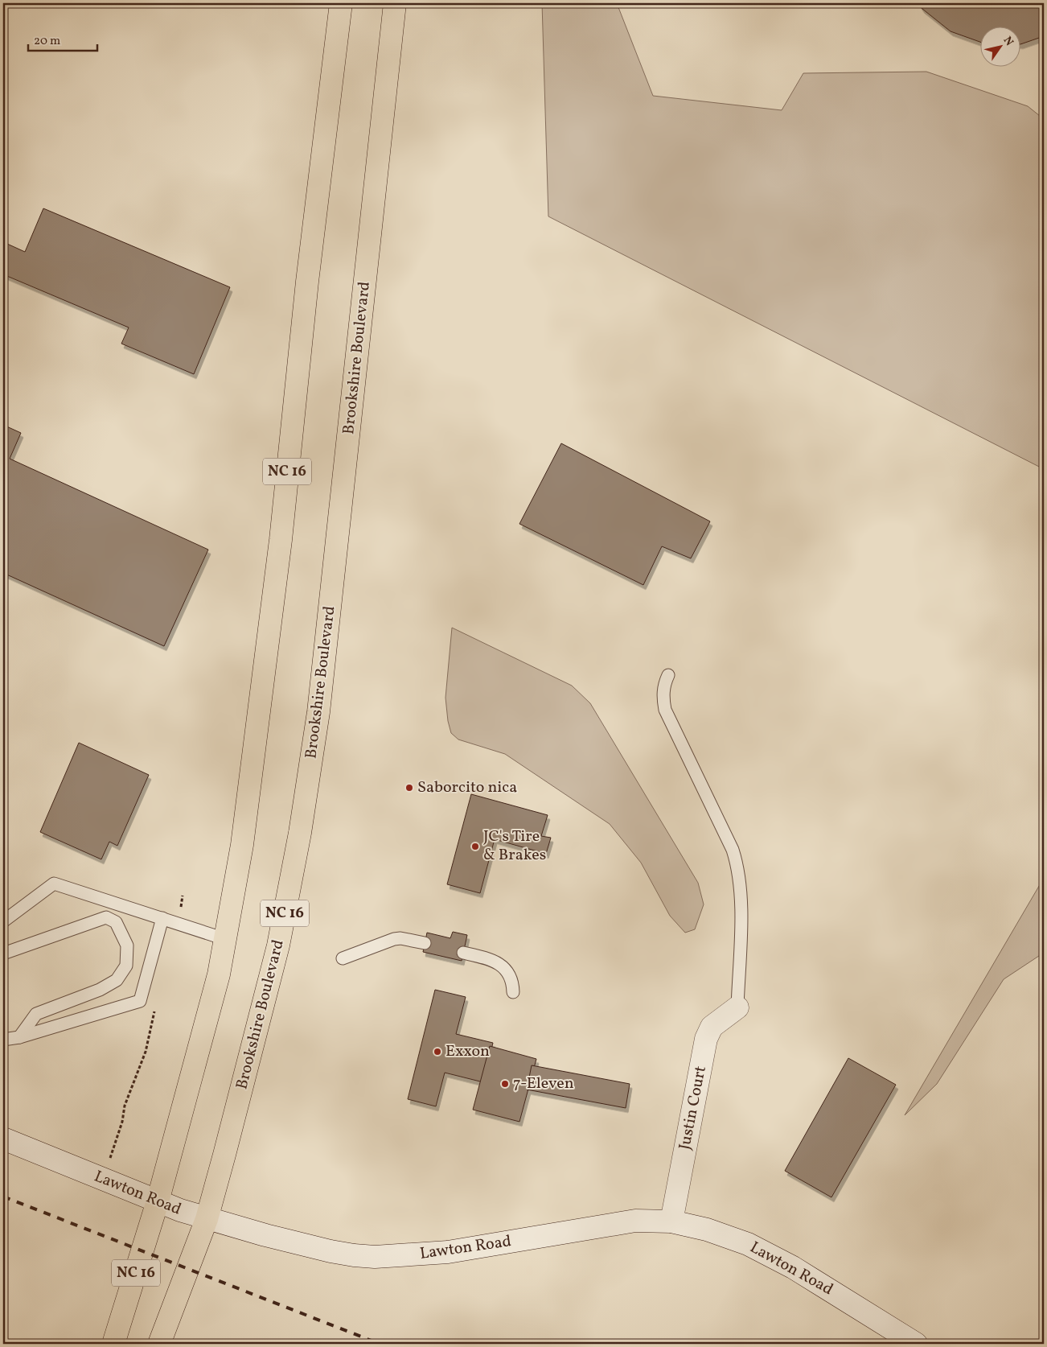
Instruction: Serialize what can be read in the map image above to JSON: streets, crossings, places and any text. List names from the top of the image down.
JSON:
{
  "streets": {
    "highway": ["Brookshire Boulevard", "NC 16"],
    "street": ["Justin Court", "Lawton Road"]
  },
  "crossings": [
    ["Brookshire Boulevard", "Lawton Road"],
    ["NC 16", "Lawton Road"],
    ["Justin Court", "Lawton Road"]
  ],
  "places": [
    "Saborcito nica",
    "JC's Tire & Brakes",
    "Exxon",
    "7-Eleven"
  ],
  "scale_bar": "20 m",
  "north": "top right"
}
